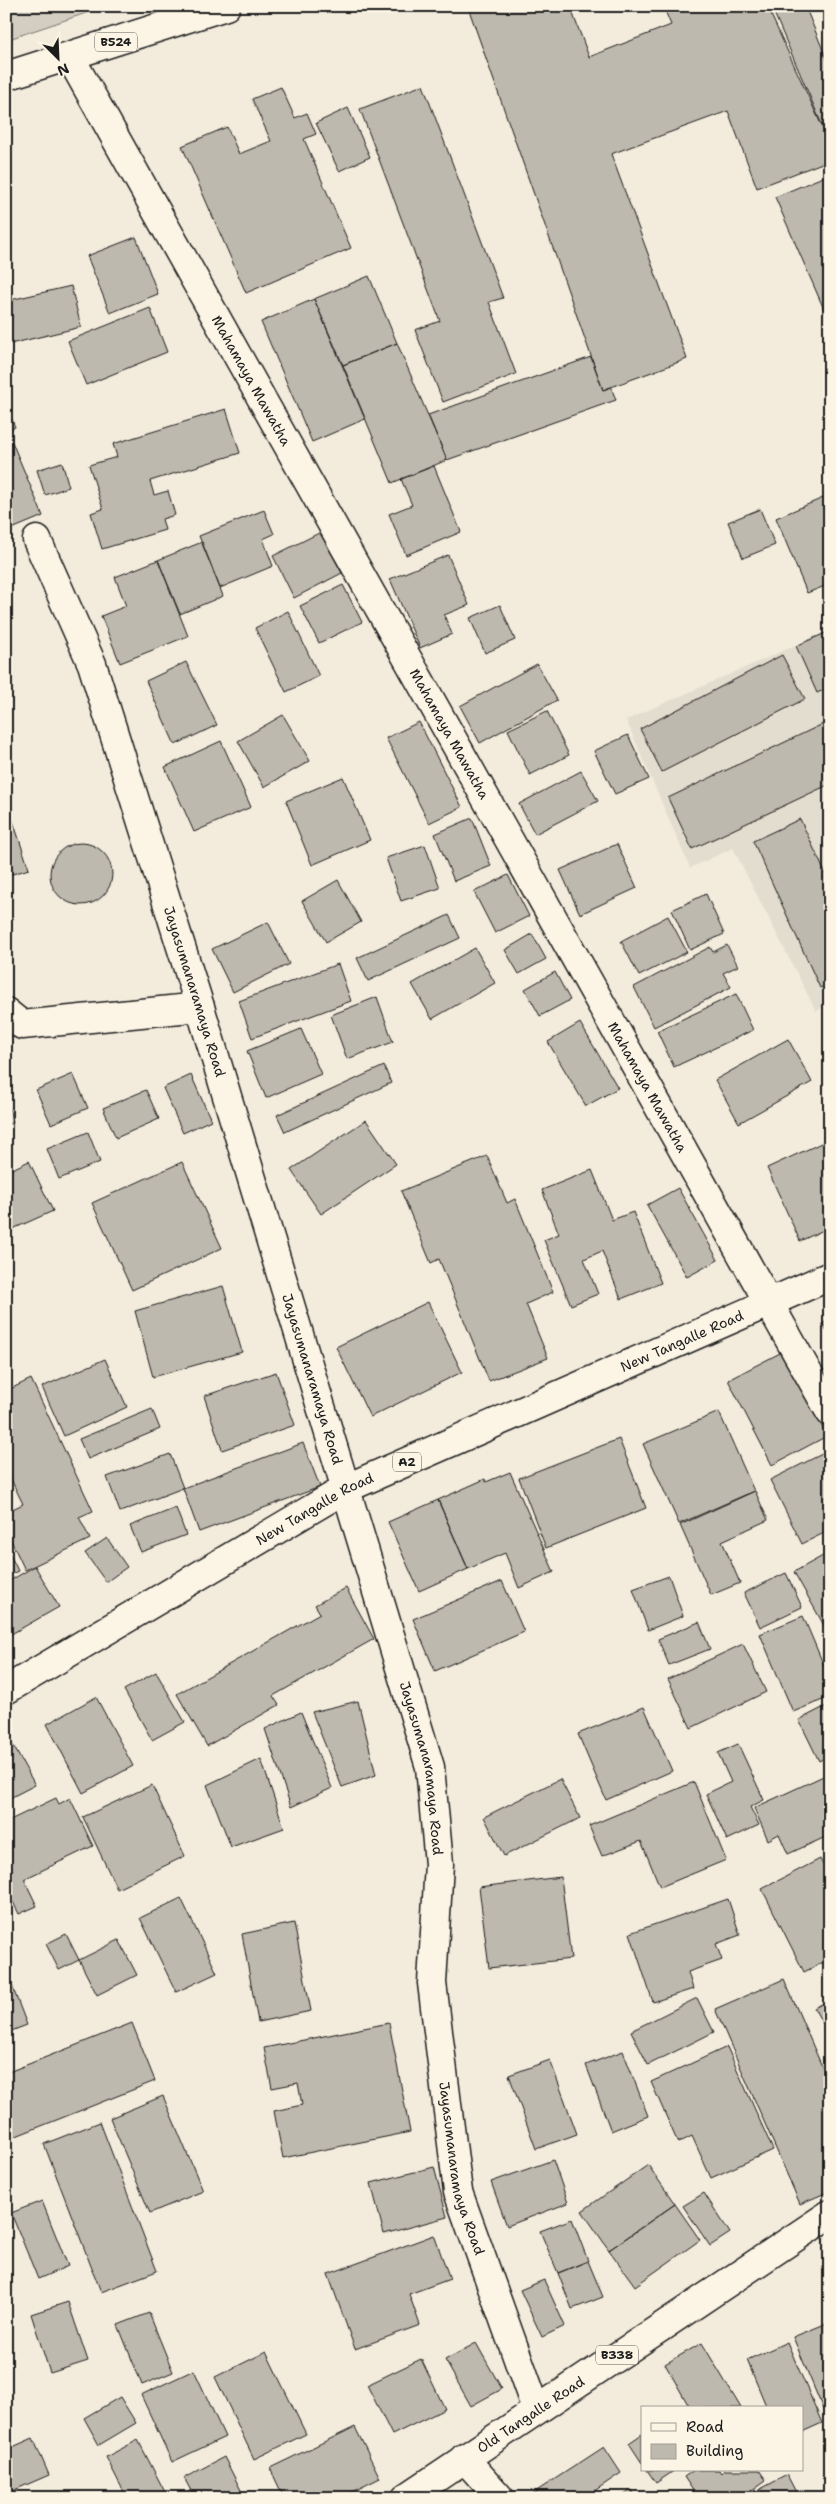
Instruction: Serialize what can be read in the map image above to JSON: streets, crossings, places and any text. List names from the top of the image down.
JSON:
{
  "streets": {
    "main road": [
      "B524",
      "Mahamaya Mawatha",
      "Jayasumanaramaya Road",
      "New Tangalle Road",
      "A2",
      "B338",
      "Old Tangalle Road"
    ]
  },
  "crossings": [
    ["B524", "Mahamaya Mawatha"],
    ["Mahamaya Mawatha", "New Tangalle Road"],
    ["Jayasumanaramaya Road", "New Tangalle Road"],
    ["Jayasumanaramaya Road", "Old Tangalle Road"]
  ],
  "legend": ["Road", "Building"],
  "north": "bottom right"
}
